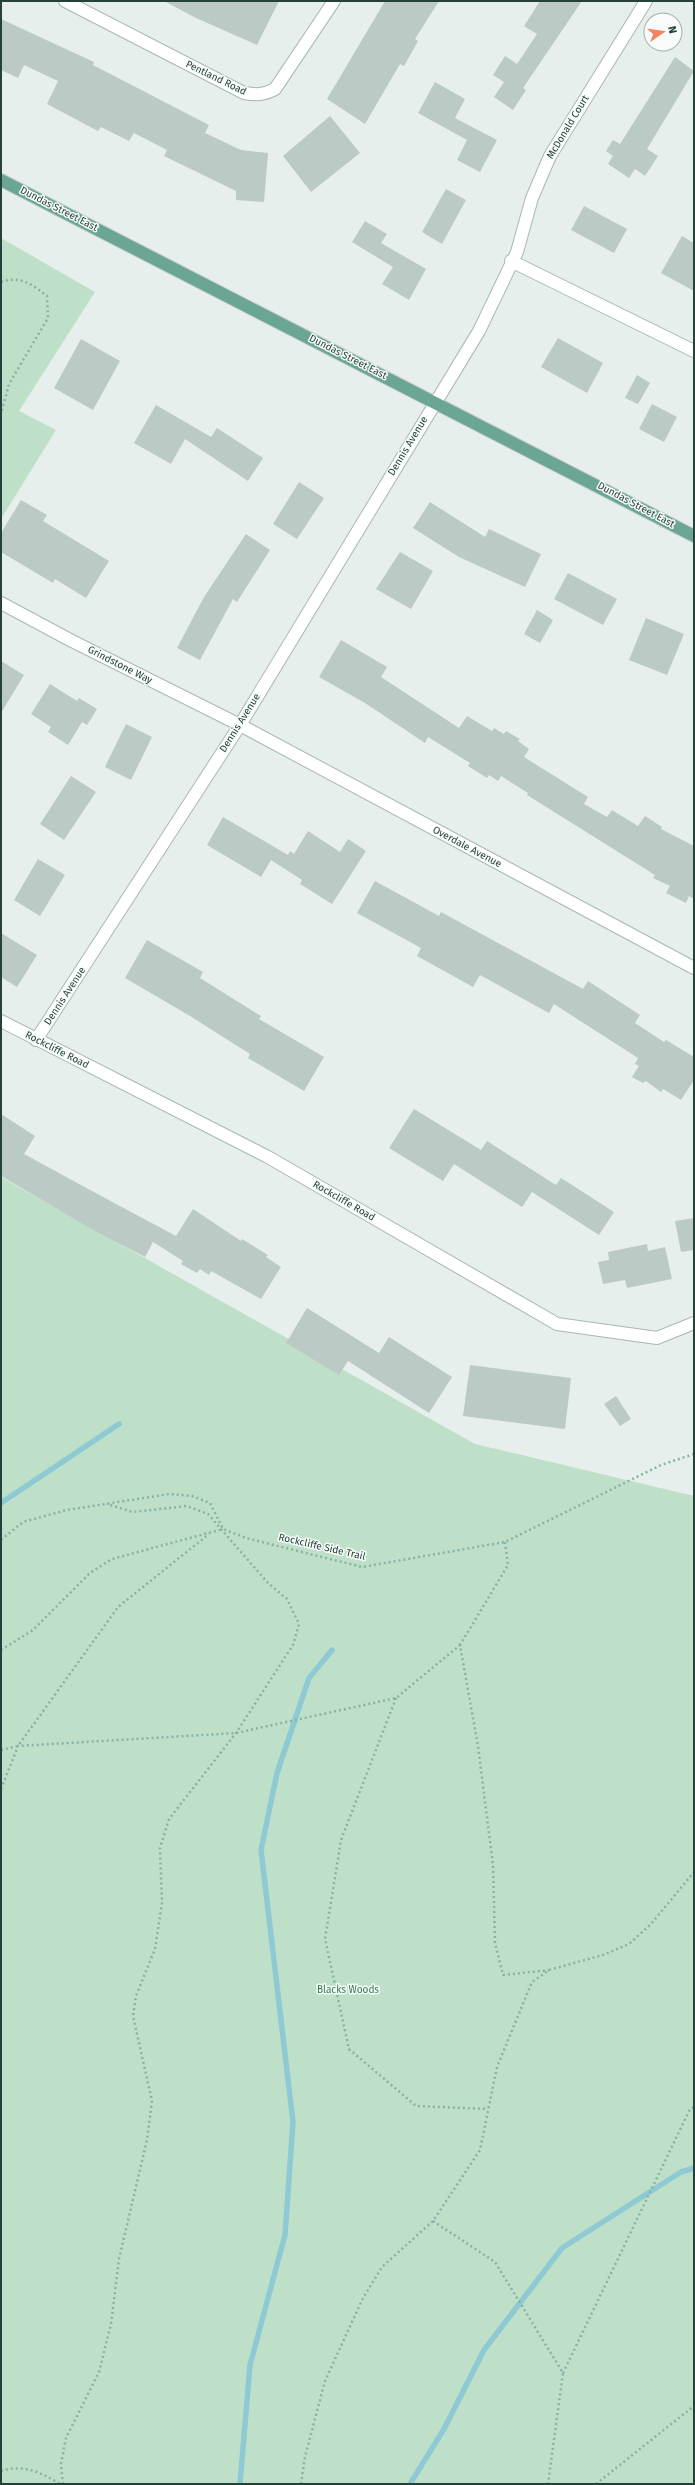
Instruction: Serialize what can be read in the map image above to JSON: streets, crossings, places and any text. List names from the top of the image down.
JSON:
{
  "streets": {
    "main road": ["Dundas Street East"],
    "street": [
      "Pentland Road",
      "McDonald Court",
      "Dennis Avenue",
      "Grindstone Way",
      "Overdale Avenue",
      "Rockcliffe Road"
    ],
    "path": ["Rockcliffe Side Trail"]
  },
  "crossings": [
    ["McDonald Court", "Dundas Street East"],
    ["McDonald Court", "Dennis Avenue"],
    ["Dundas Street East", "Dennis Avenue"],
    ["Dennis Avenue", "Grindstone Way"],
    ["Dennis Avenue", "Overdale Avenue"],
    ["Dennis Avenue", "Rockcliffe Road"],
    ["Grindstone Way", "Overdale Avenue"]
  ],
  "parks": ["Blacks Woods"],
  "north": "right"
}
